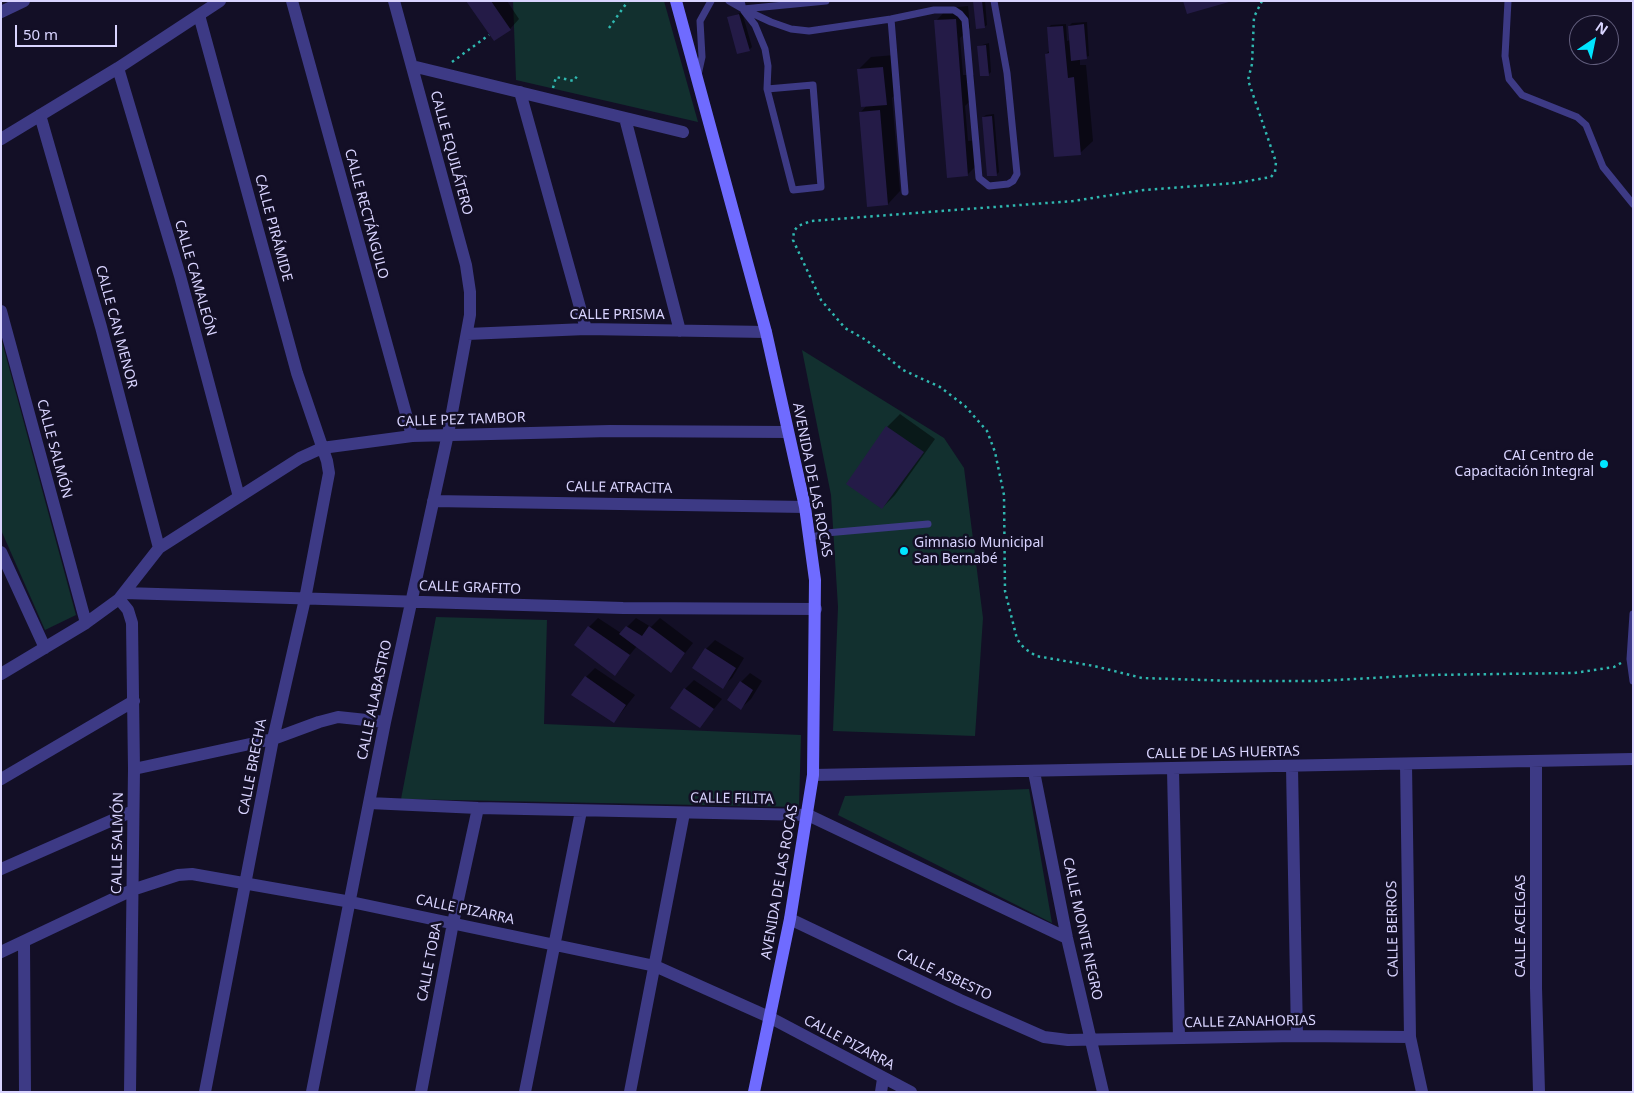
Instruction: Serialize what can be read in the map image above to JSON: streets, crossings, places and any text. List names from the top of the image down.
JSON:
{
  "streets": {
    "street": [
      "CALLE EQUILÁTERO",
      "CALLE RECTÁNGULO",
      "CALLE PIRÁMIDE",
      "CALLE CAMALEÓN",
      "CALLE PRISMA",
      "CALLE CAN MENOR",
      "CALLE PEZ TAMBOR",
      "CALLE SALMÓN",
      "AVENIDA DE LAS ROCAS",
      "CALLE ATRACITA",
      "CALLE GRAFITO",
      "CALLE ALABASTRO",
      "CALLE DE LAS HUERTAS",
      "CALLE BRECHA",
      "CALLE FILITA",
      "CALLE PIZARRA",
      "CALLE ACELGAS",
      "CALLE MONTE NEGRO",
      "CALLE BERROS",
      "CALLE TOBA",
      "CALLE ASBESTO",
      "CALLE ZANAHORIAS"
    ]
  },
  "crossings": [
    ["CALLE EQUILÁTERO", "CALLE ALABASTRO"],
    ["CALLE RECTÁNGULO", "CALLE PEZ TAMBOR"],
    ["CALLE PIRÁMIDE", "CALLE PEZ TAMBOR"],
    ["CALLE PIRÁMIDE", "CALLE BRECHA"],
    ["CALLE CAMALEÓN", "CALLE PEZ TAMBOR"],
    ["CALLE PRISMA", "AVENIDA DE LAS ROCAS"],
    ["CALLE PRISMA", "CALLE ALABASTRO"],
    ["CALLE CAN MENOR", "CALLE PEZ TAMBOR"],
    ["CALLE PEZ TAMBOR", "CALLE SALMÓN"],
    ["CALLE PEZ TAMBOR", "AVENIDA DE LAS ROCAS"],
    ["CALLE PEZ TAMBOR", "CALLE GRAFITO"],
    ["CALLE PEZ TAMBOR", "CALLE ALABASTRO"],
    ["CALLE PEZ TAMBOR", "CALLE BRECHA"],
    ["CALLE SALMÓN", "CALLE GRAFITO"],
    ["CALLE SALMÓN", "CALLE PIZARRA"],
    ["AVENIDA DE LAS ROCAS", "CALLE ATRACITA"],
    ["AVENIDA DE LAS ROCAS", "CALLE GRAFITO"],
    ["AVENIDA DE LAS ROCAS", "CALLE DE LAS HUERTAS"],
    ["AVENIDA DE LAS ROCAS", "CALLE FILITA"],
    ["AVENIDA DE LAS ROCAS", "CALLE PIZARRA"],
    ["AVENIDA DE LAS ROCAS", "CALLE ASBESTO"],
    ["CALLE ATRACITA", "CALLE ALABASTRO"],
    ["CALLE GRAFITO", "CALLE ALABASTRO"],
    ["CALLE GRAFITO", "CALLE BRECHA"],
    ["CALLE ALABASTRO", "CALLE FILITA"],
    ["CALLE ALABASTRO", "CALLE PIZARRA"],
    ["CALLE DE LAS HUERTAS", "CALLE ACELGAS"],
    ["CALLE DE LAS HUERTAS", "CALLE MONTE NEGRO"],
    ["CALLE DE LAS HUERTAS", "CALLE BERROS"],
    ["CALLE BRECHA", "CALLE PIZARRA"],
    ["CALLE FILITA", "CALLE MONTE NEGRO"],
    ["CALLE FILITA", "CALLE TOBA"],
    ["CALLE PIZARRA", "CALLE TOBA"],
    ["CALLE MONTE NEGRO", "CALLE ASBESTO"],
    ["CALLE MONTE NEGRO", "CALLE ZANAHORIAS"],
    ["CALLE BERROS", "CALLE ZANAHORIAS"],
    ["CALLE ASBESTO", "CALLE ZANAHORIAS"]
  ],
  "places": ["CAI Centro de Capacitación Integral", "Gimnasio Municipal San Bernabé"],
  "scale_bar": "50 m",
  "north": "top right"
}
